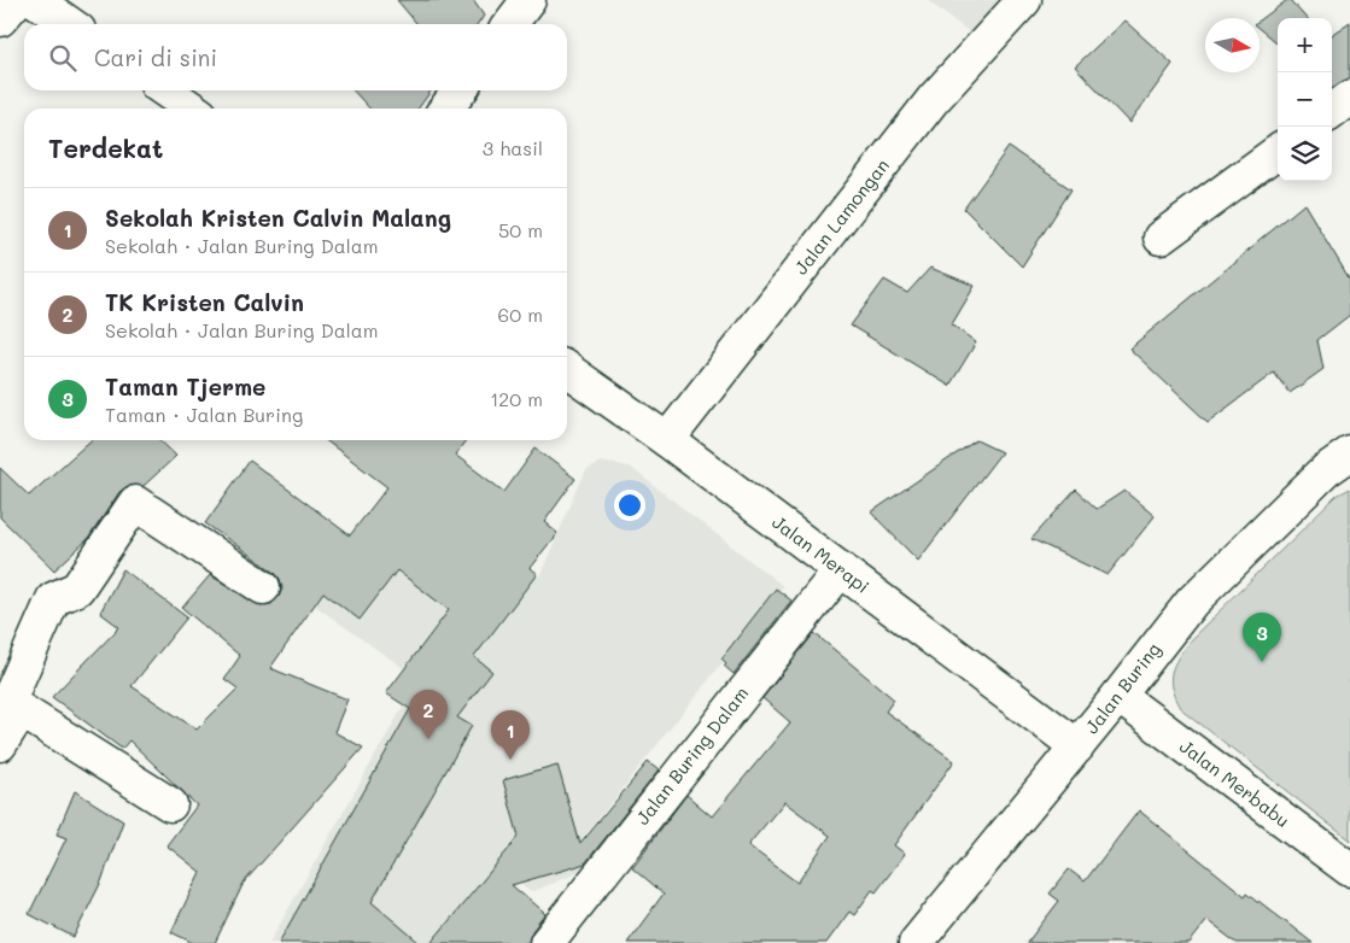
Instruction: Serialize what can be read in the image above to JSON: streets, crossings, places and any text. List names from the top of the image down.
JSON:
{
  "streets": {
    "street": [
      "Jalan Lamongan",
      "Jalan Merapi",
      "Jalan Buring",
      "Jalan Buring Dalam",
      "Jalan Merbabu"
    ]
  },
  "crossings": [
    ["Jalan Lamongan", "Jalan Merapi"],
    ["Jalan Merapi", "Jalan Buring"],
    ["Jalan Merapi", "Jalan Buring Dalam"],
    ["Jalan Buring", "Jalan Merbabu"]
  ],
  "north": "right",
  "page": {
    "map_buttons": ["+", "−"],
    "search": "Cari di sini",
    "heading": ["Terdekat", "3 hasil"],
    "list": [
      {
        "mark": "1",
        "name": "Sekolah Kristen Calvin Malang",
        "note": "Sekolah · Jalan Buring Dalam",
        "value": "50 m"
      },
      {
        "mark": "2",
        "name": "TK Kristen Calvin",
        "note": "Sekolah · Jalan Buring Dalam",
        "value": "60 m"
      },
      {
        "mark": "3",
        "name": "Taman Tjerme",
        "note": "Taman · Jalan Buring",
        "value": "120 m"
      }
    ],
    "pins": ["3", "2", "1"]
  }
}
